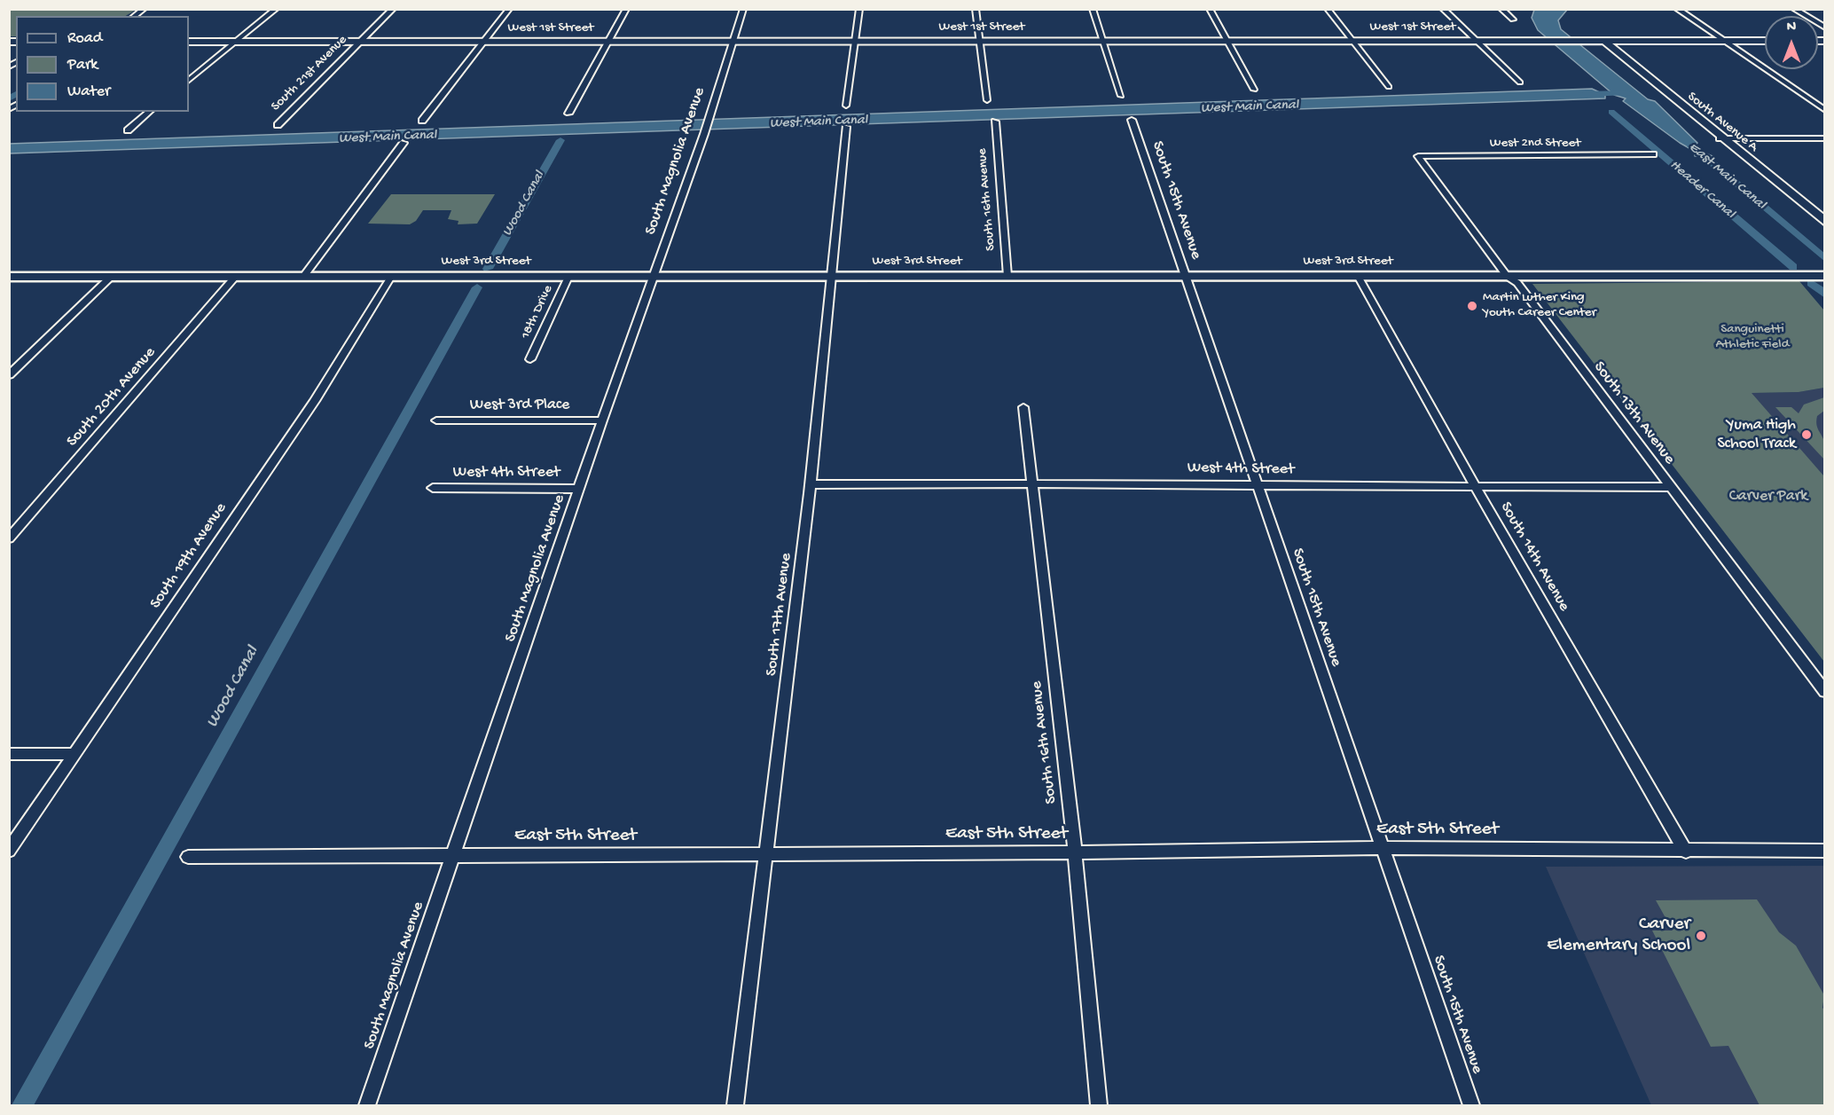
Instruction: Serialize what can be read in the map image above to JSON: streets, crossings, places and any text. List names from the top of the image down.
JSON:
{
  "streets": {
    "main road": ["West 1st Street", "South Avenue A"],
    "street": [
      "South 21st Avenue",
      "West 2nd Street",
      "South Magnolia Avenue",
      "South 16th Avenue",
      "South 15th Avenue",
      "West 3rd Street",
      "18th Drive",
      "South 20th Avenue",
      "West 3rd Place",
      "South 13th Avenue",
      "West 4th Street",
      "South 19th Avenue",
      "South 14th Avenue",
      "South 17th Avenue",
      "East 5th Street"
    ]
  },
  "crossings": [
    ["West 1st Street", "South 21st Avenue"],
    ["West 1st Street", "South Avenue A"],
    ["West 1st Street", "South Magnolia Avenue"],
    ["West 2nd Street", "South 13th Avenue"],
    ["South Magnolia Avenue", "West 3rd Street"],
    ["South Magnolia Avenue", "West 3rd Place"],
    ["South Magnolia Avenue", "West 4th Street"],
    ["South Magnolia Avenue", "East 5th Street"],
    ["South 16th Avenue", "West 3rd Street"],
    ["South 16th Avenue", "West 4th Street"],
    ["South 16th Avenue", "East 5th Street"],
    ["South 15th Avenue", "West 3rd Street"],
    ["South 15th Avenue", "West 4th Street"],
    ["South 15th Avenue", "East 5th Street"],
    ["West 3rd Street", "18th Drive"],
    ["West 3rd Street", "South 20th Avenue"],
    ["West 3rd Street", "South 13th Avenue"],
    ["West 3rd Street", "South 19th Avenue"],
    ["West 3rd Street", "South 14th Avenue"],
    ["West 3rd Street", "South 17th Avenue"],
    ["South 13th Avenue", "West 4th Street"],
    ["West 4th Street", "South 14th Avenue"],
    ["West 4th Street", "South 17th Avenue"],
    ["South 14th Avenue", "East 5th Street"],
    ["South 17th Avenue", "East 5th Street"]
  ],
  "water": [
    "West Main Canal",
    "East Main Canal",
    "Header Canal",
    "Wood Canal"
  ],
  "parks": ["Sanguinetti Athletic Field", "Carver Park"],
  "places": ["Martin Luther King Youth Career Center", "Yuma High School Track", "Carver Elementary School"],
  "legend": ["Road", "Park", "Water"],
  "north": "top"
}
